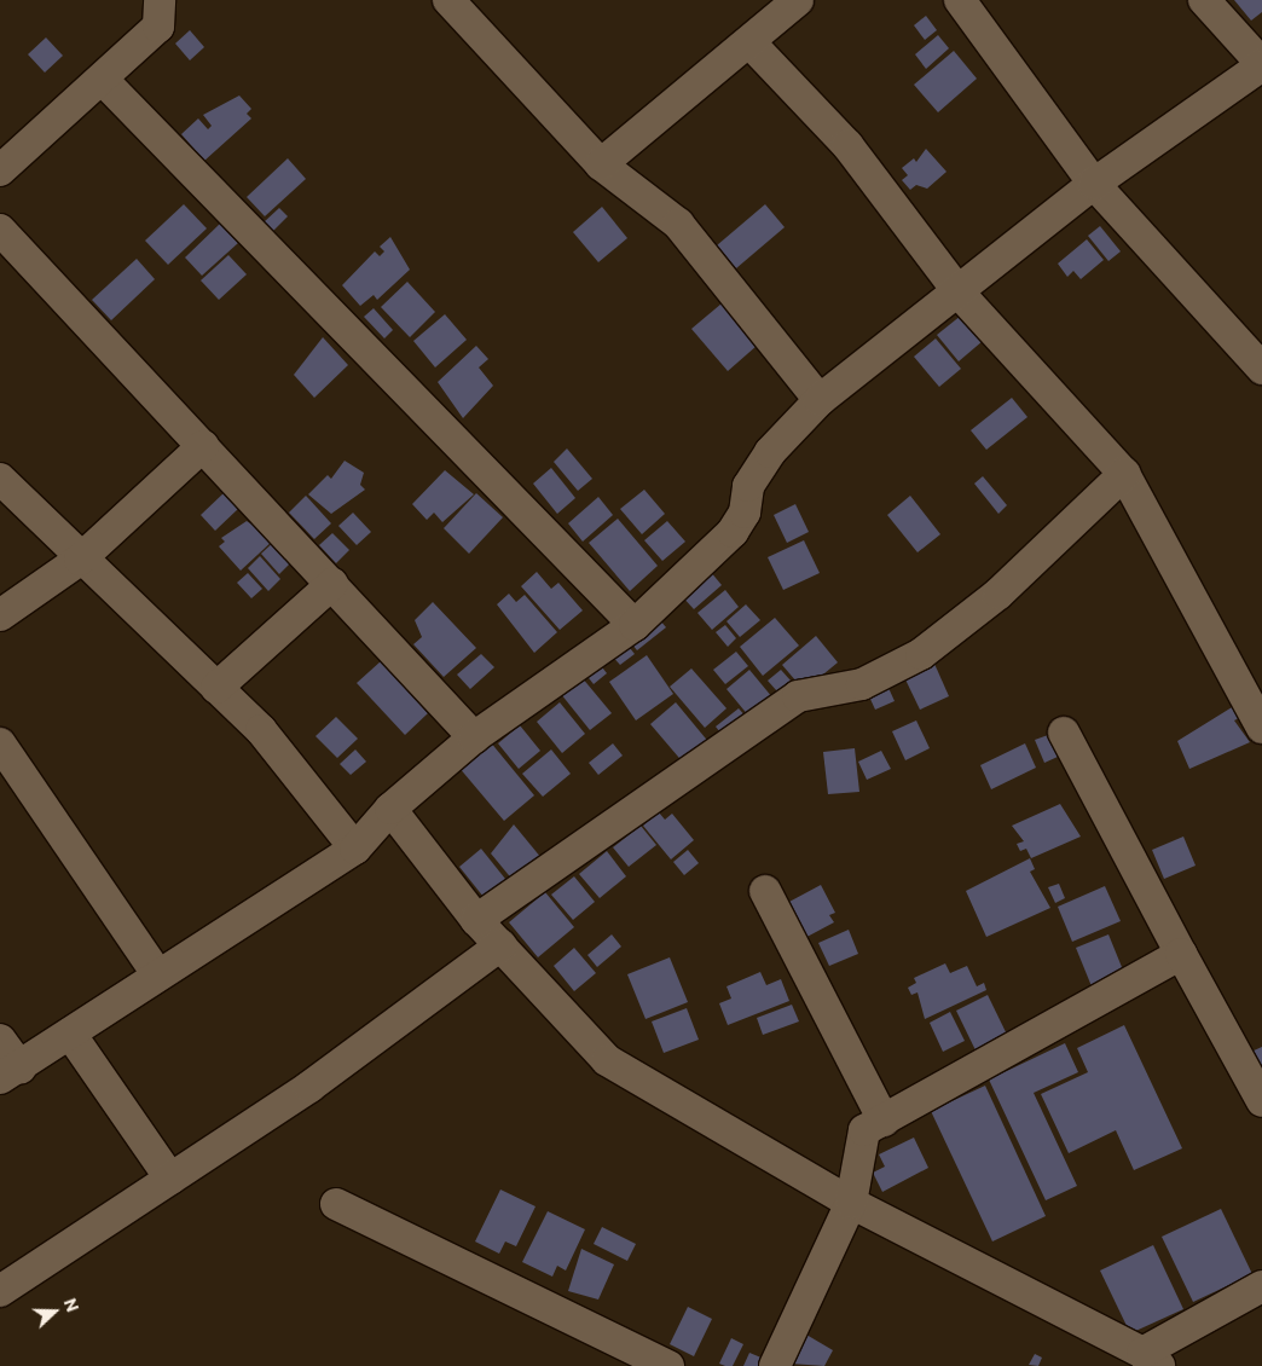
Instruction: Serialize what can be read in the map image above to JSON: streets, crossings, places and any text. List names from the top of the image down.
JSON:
{
  "north": "right"
}
